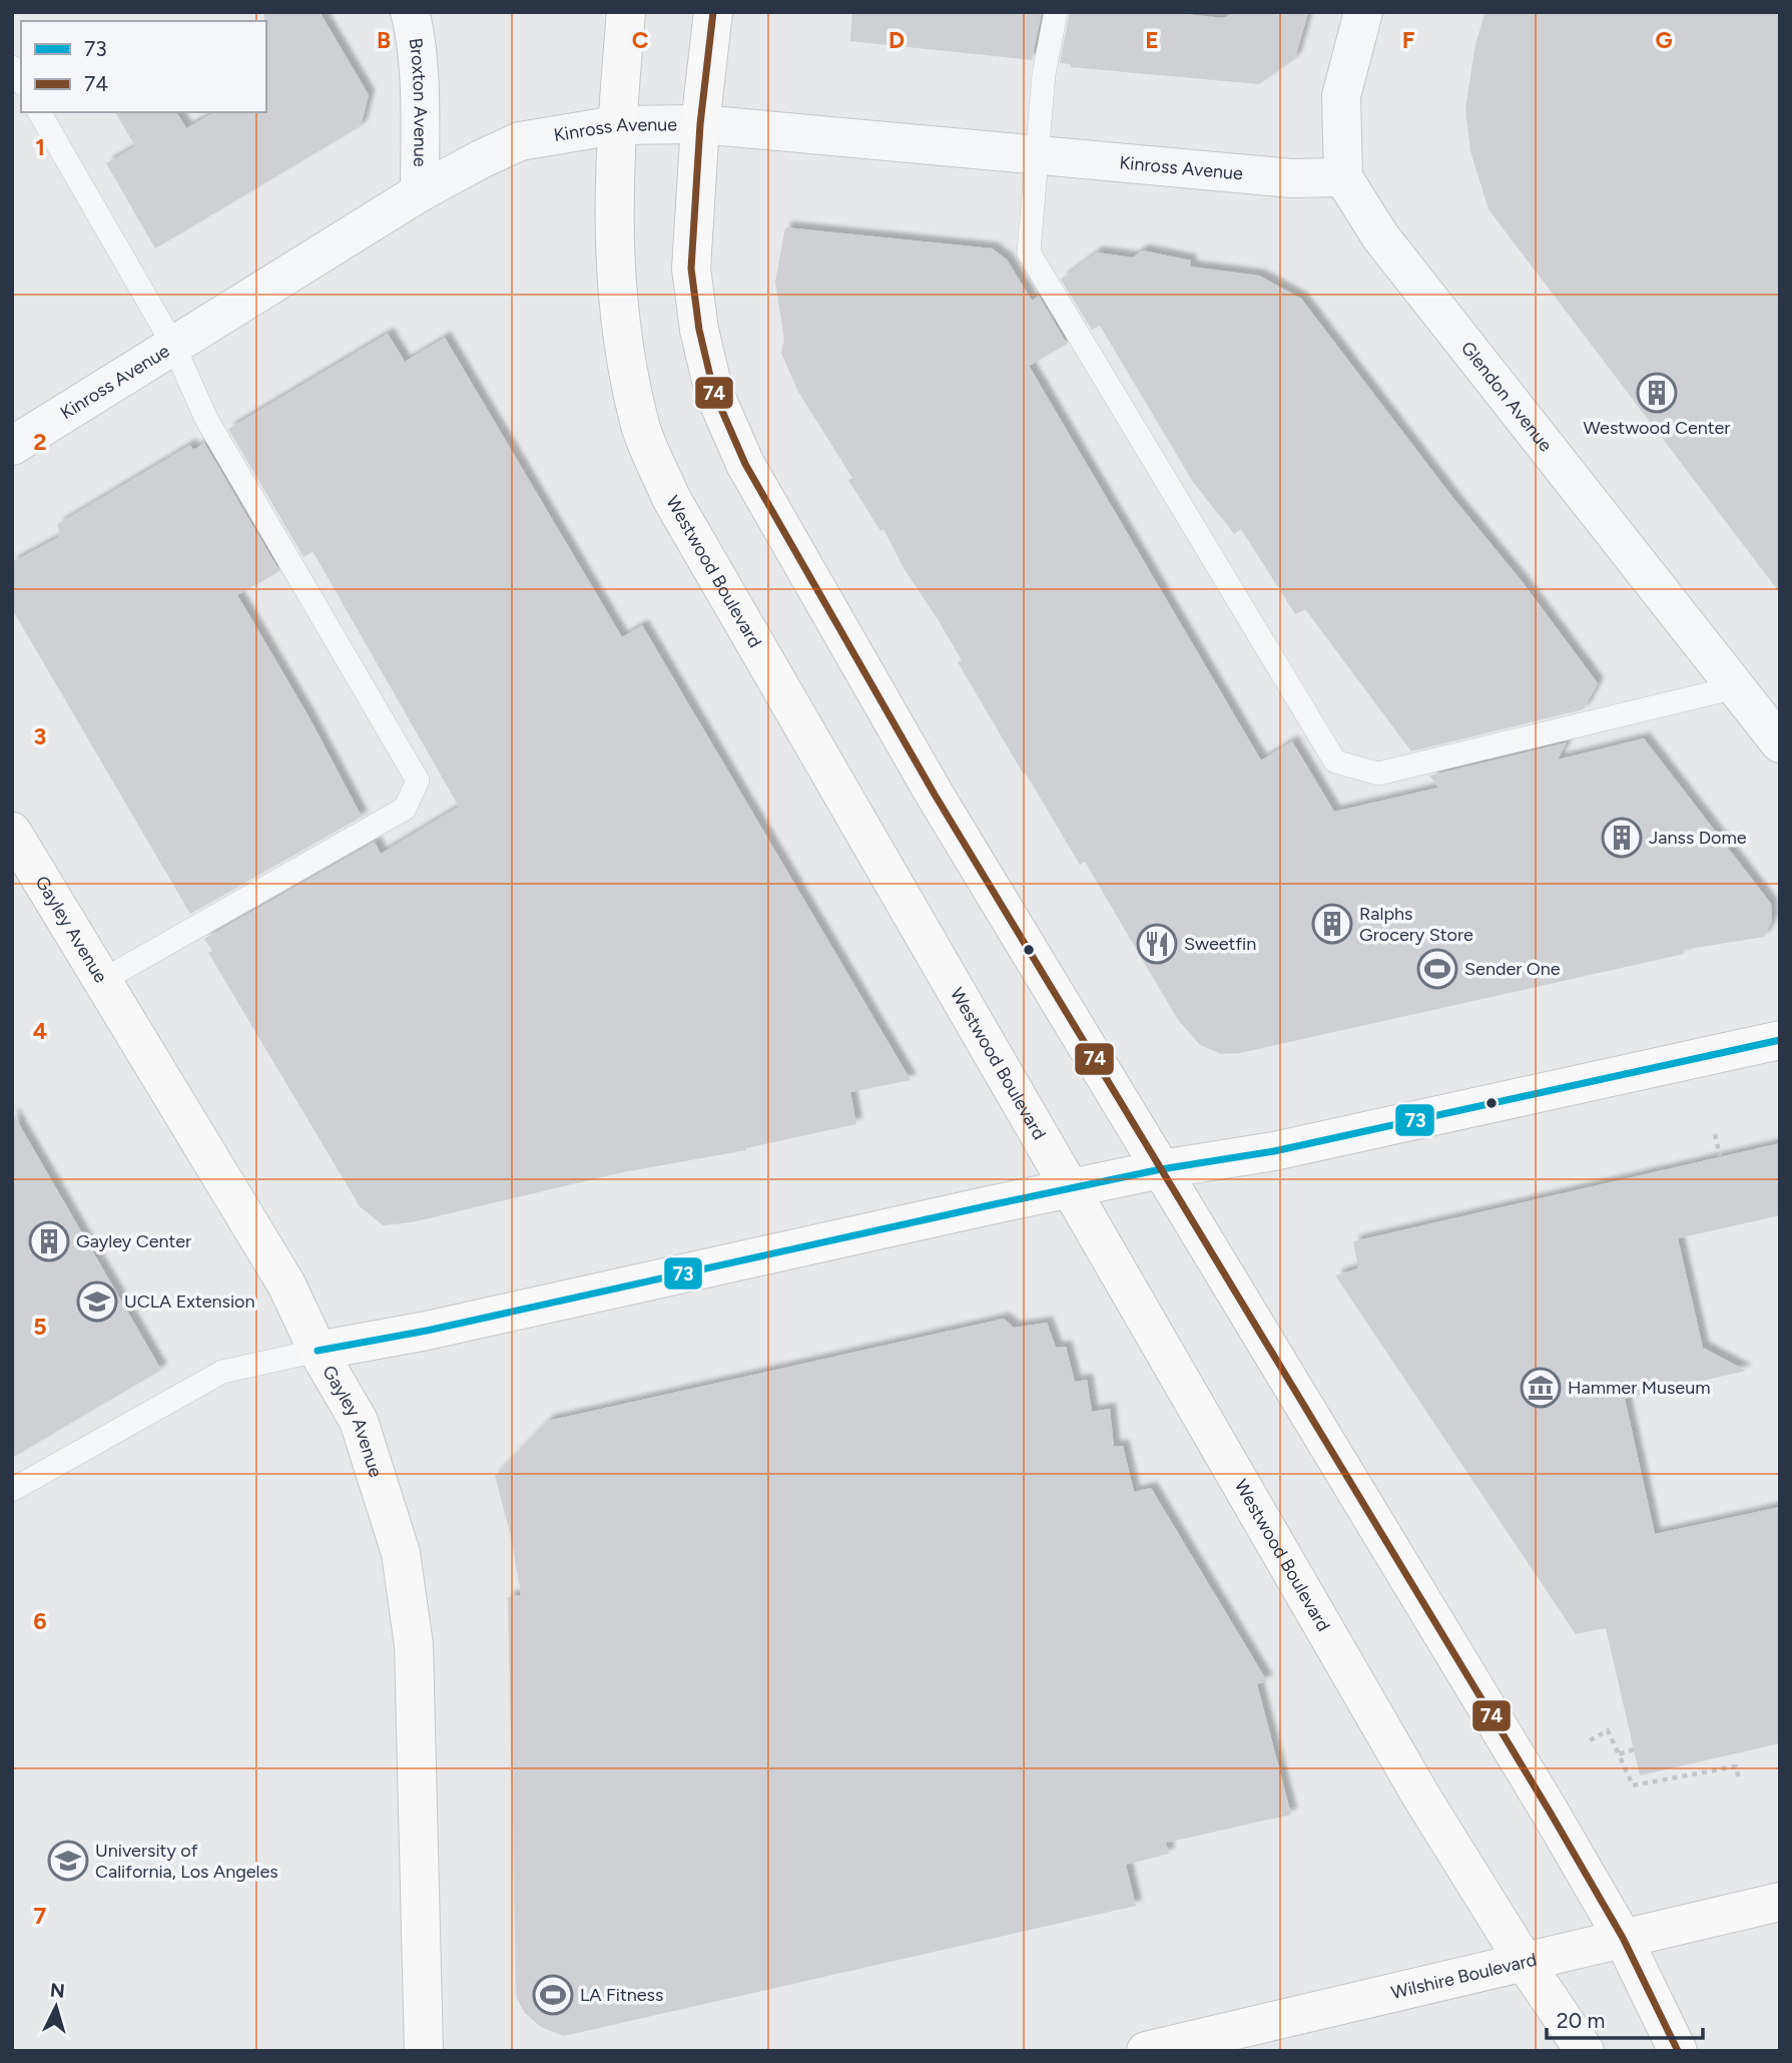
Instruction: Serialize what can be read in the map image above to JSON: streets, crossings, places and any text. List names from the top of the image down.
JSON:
{
  "streets": {
    "main road": ["Westwood Boulevard", "Gayley Avenue", "Wilshire Boulevard"],
    "street": ["Broxton Avenue", "Kinross Avenue", "Glendon Avenue"]
  },
  "crossings": [
    ["Broxton Avenue", "Kinross Avenue"],
    ["Kinross Avenue", "Glendon Avenue"],
    ["Kinross Avenue", "Westwood Boulevard"],
    ["Westwood Boulevard", "Wilshire Boulevard"]
  ],
  "places": {
    "building": [
      "Westwood Center",
      "Janss Dome",
      "Ralphs Grocery Store",
      "Gayley Center"
    ],
    "restaurant": ["Sweetfin"],
    "sports": ["Sender One", "LA Fitness"],
    "school or university": ["UCLA Extension", "University of California, Los Angeles"],
    "museum": ["Hammer Museum"]
  },
  "lines": ["transit line 74", "transit line 73"],
  "legend": ["73", "74"],
  "scale_bar": "20 m",
  "north": "top",
  "grid": {
    "columns": [
      "B",
      "C",
      "D",
      "E",
      "F",
      "G"
    ],
    "rows": [
      "1",
      "2",
      "3",
      "4",
      "5",
      "6",
      "7"
    ]
  }
}
